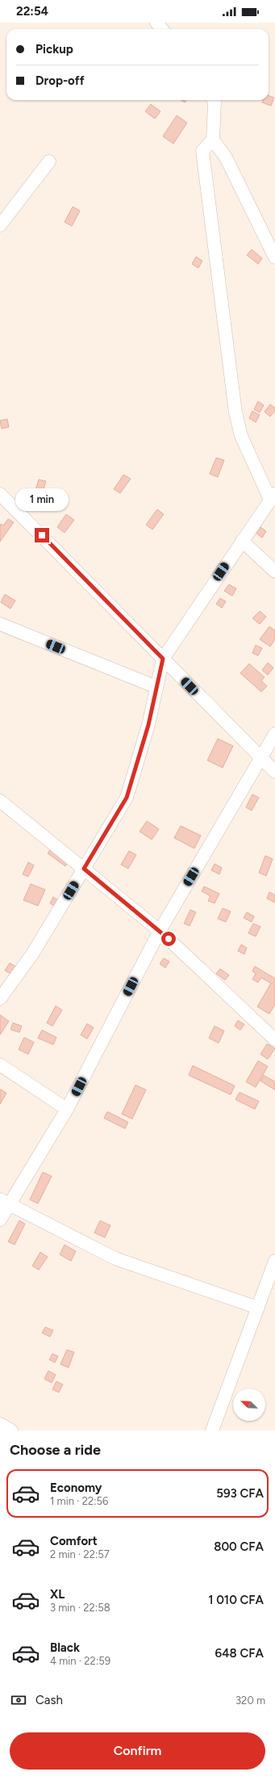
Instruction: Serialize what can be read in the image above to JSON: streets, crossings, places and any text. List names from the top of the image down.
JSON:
{
  "north": "top left",
  "page": {
    "status": "22:54",
    "banner": ["Pickup", "Drop-off"],
    "bubble": "1 min",
    "heading": "Choose a ride",
    "list": [
      {
        "name": "Economy",
        "note": "1 min · 22:56",
        "value": "593 CFA"
      },
      {
        "name": "Comfort",
        "note": "2 min · 22:57",
        "value": "800 CFA"
      },
      {
        "name": "XL",
        "note": "3 min · 22:58",
        "value": "1 010 CFA"
      },
      {
        "name": "Black",
        "note": "4 min · 22:59",
        "value": "648 CFA"
      }
    ],
    "pay": ["Cash", "320 m"],
    "buttons": "Confirm"
  }
}
